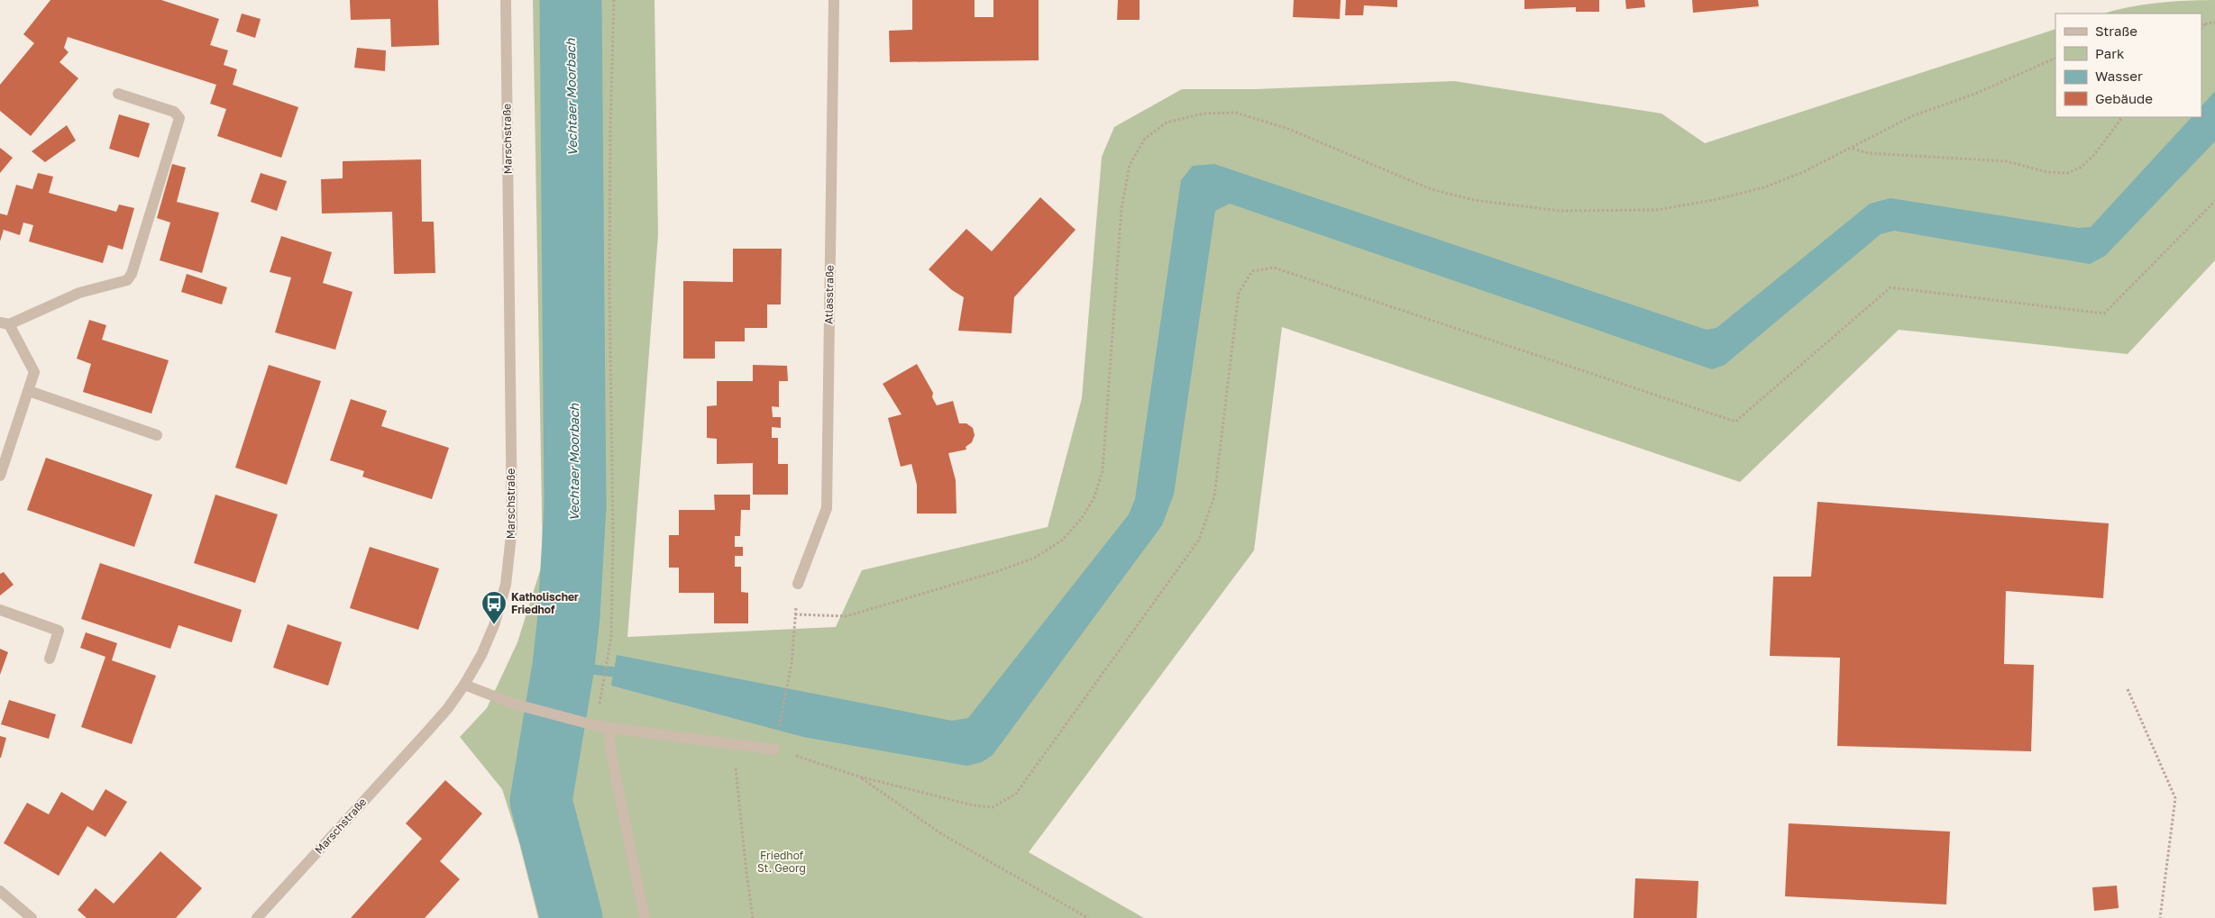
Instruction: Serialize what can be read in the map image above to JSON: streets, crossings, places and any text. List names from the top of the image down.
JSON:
{
  "streets": {
    "street": ["Marschstraße", "Atlasstraße"]
  },
  "water": ["Vechtaer Moorbach"],
  "parks": ["Friedhof St. Georg"],
  "places": {
    "bus stop": ["Katholischer Friedhof"]
  },
  "legend": [
    "Straße",
    "Park",
    "Wasser",
    "Gebäude"
  ]
}
